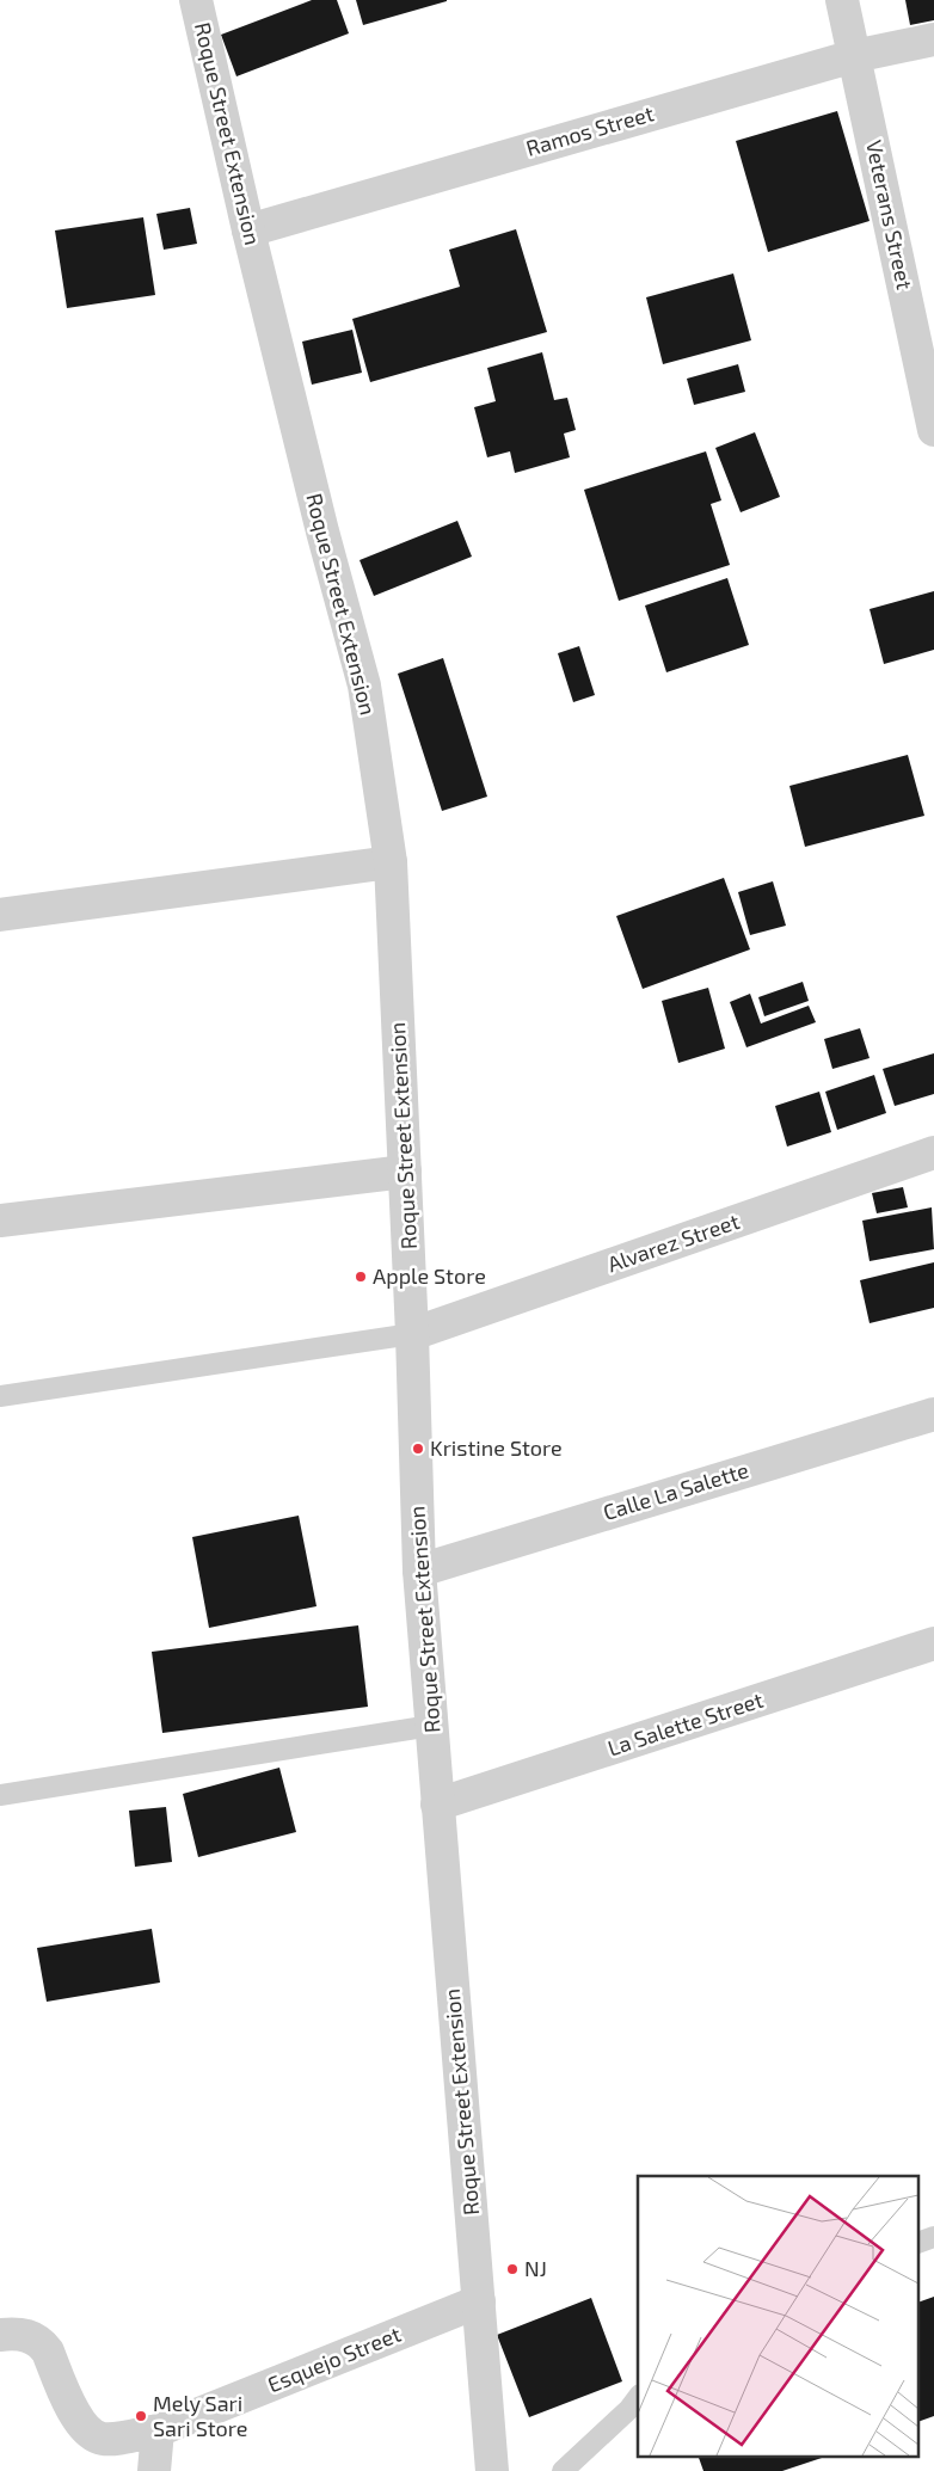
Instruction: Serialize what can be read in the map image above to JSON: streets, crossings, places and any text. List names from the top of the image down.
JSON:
{
  "streets": {
    "street": [
      "Ramos Street",
      "Roque Street Extension",
      "Veterans Street",
      "Alvarez Street",
      "Calle La Salette",
      "La Salette Street",
      "Esquejo Street"
    ]
  },
  "crossings": [
    ["Ramos Street", "Roque Street Extension"],
    ["Ramos Street", "Veterans Street"],
    ["Roque Street Extension", "Alvarez Street"],
    ["Roque Street Extension", "Calle La Salette"],
    ["Roque Street Extension", "La Salette Street"],
    ["Roque Street Extension", "Esquejo Street"]
  ],
  "places": [
    "Apple Store",
    "Kristine Store",
    "NJ",
    "Mely Sari Sari Store"
  ]
}
